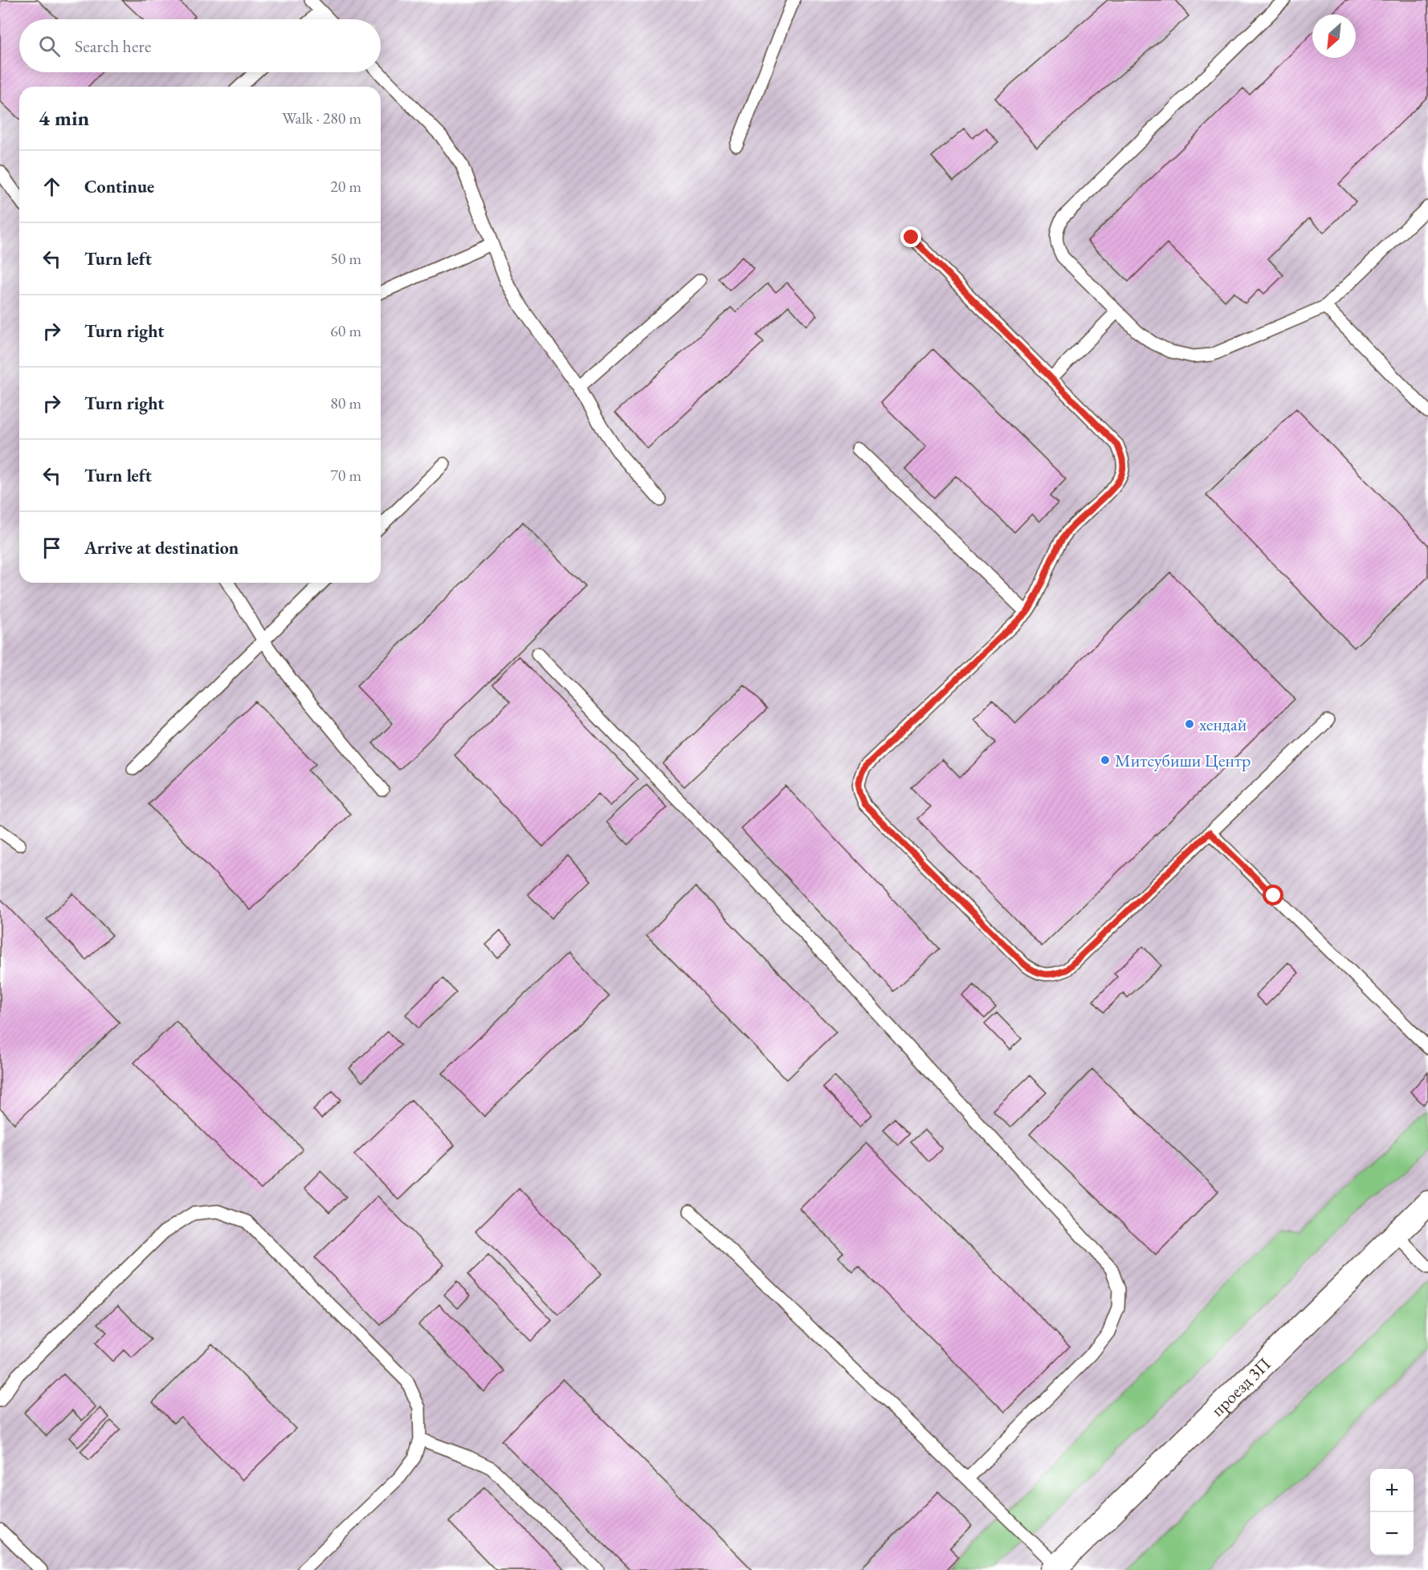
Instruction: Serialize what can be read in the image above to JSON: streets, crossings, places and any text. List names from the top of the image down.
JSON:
{
  "streets": {
    "street": ["проезд 3П"]
  },
  "places": ["хендай", "Митсубиши Центр"],
  "north": "bottom left",
  "page": {
    "search": "Search here",
    "heading": ["4 min", "Walk · 280 m"],
    "list": [
      ["Continue", "20 m"],
      ["Turn left", "50 m"],
      ["Turn right", "60 m"],
      ["Turn right", "80 m"],
      ["Turn left", "70 m"],
      "Arrive at destination"
    ],
    "map_buttons": ["+", "−"]
  }
}
